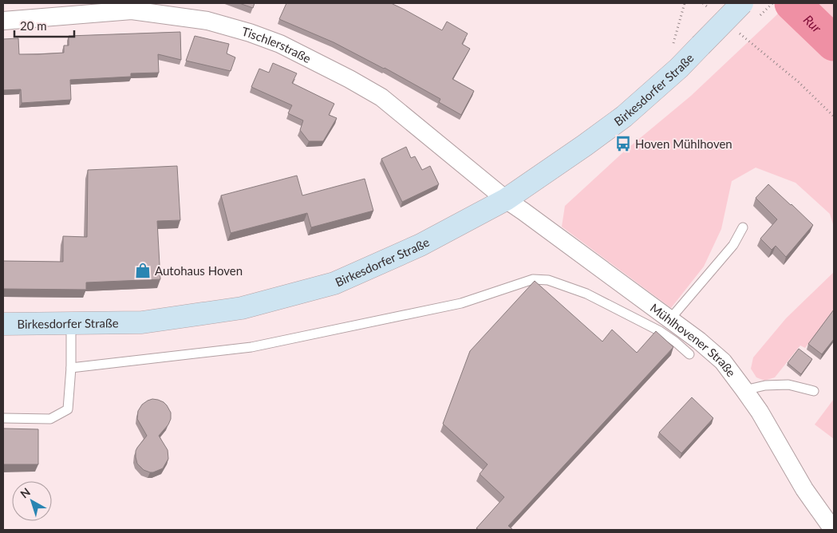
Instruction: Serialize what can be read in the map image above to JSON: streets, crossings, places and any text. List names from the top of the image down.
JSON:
{
  "streets": {
    "main road": ["Birkesdorfer Straße"],
    "street": ["Tischlerstraße", "Mühlhovener Straße"]
  },
  "crossings": [
    ["Tischlerstraße", "Birkesdorfer Straße"],
    ["Tischlerstraße", "Mühlhovener Straße"],
    ["Birkesdorfer Straße", "Mühlhovener Straße"]
  ],
  "water": ["Rur"],
  "places": {
    "bus stop": ["Hoven Mühlhoven"],
    "shop": ["Autohaus Hoven"]
  },
  "scale_bar": "20 m",
  "north": "top left"
}
